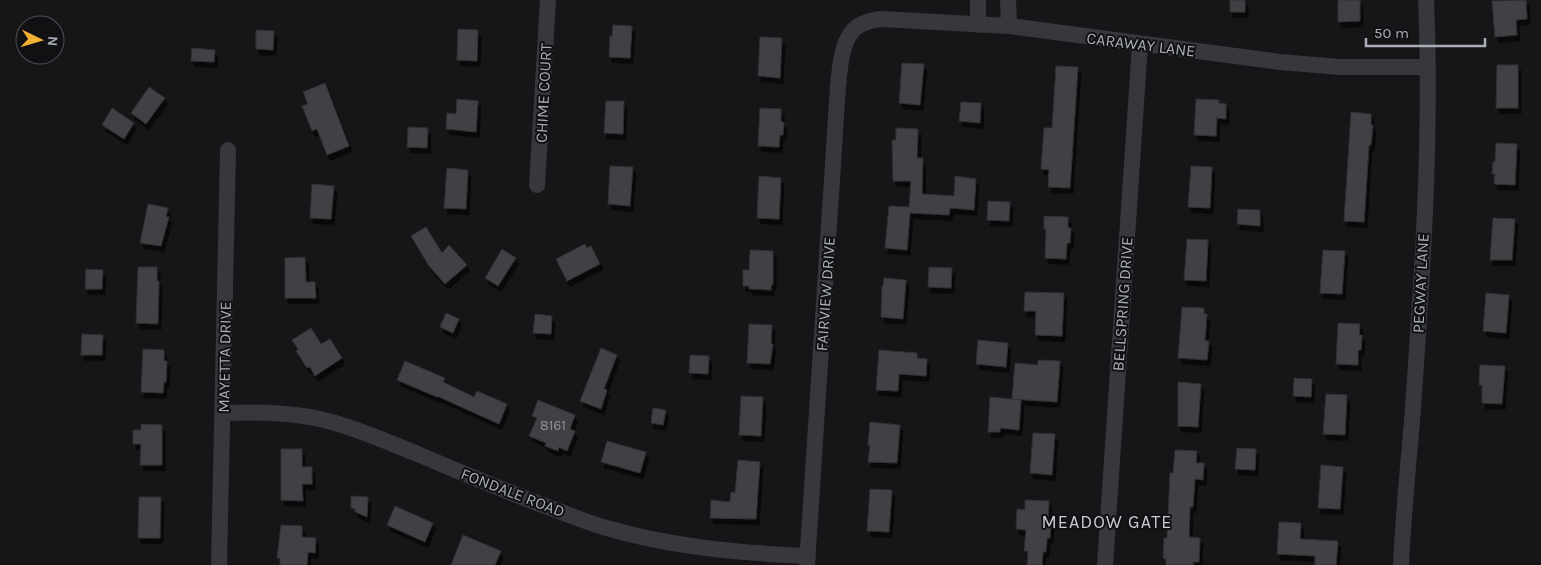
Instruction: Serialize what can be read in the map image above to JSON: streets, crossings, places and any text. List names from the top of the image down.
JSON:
{
  "streets": {
    "street": [
      "CARAWAY LANE",
      "CHIME COURT",
      "PEGWAY LANE",
      "FAIRVIEW DRIVE",
      "BELLSPRING DRIVE",
      "MAYETTA DRIVE",
      "FONDALE ROAD"
    ]
  },
  "crossings": [
    ["CARAWAY LANE", "PEGWAY LANE"],
    ["CARAWAY LANE", "FAIRVIEW DRIVE"],
    ["CARAWAY LANE", "BELLSPRING DRIVE"],
    ["FAIRVIEW DRIVE", "FONDALE ROAD"],
    ["MAYETTA DRIVE", "FONDALE ROAD"]
  ],
  "districts": ["MEADOW GATE"],
  "house_numbers": ["8161"],
  "scale_bar": "50 m",
  "north": "right"
}
